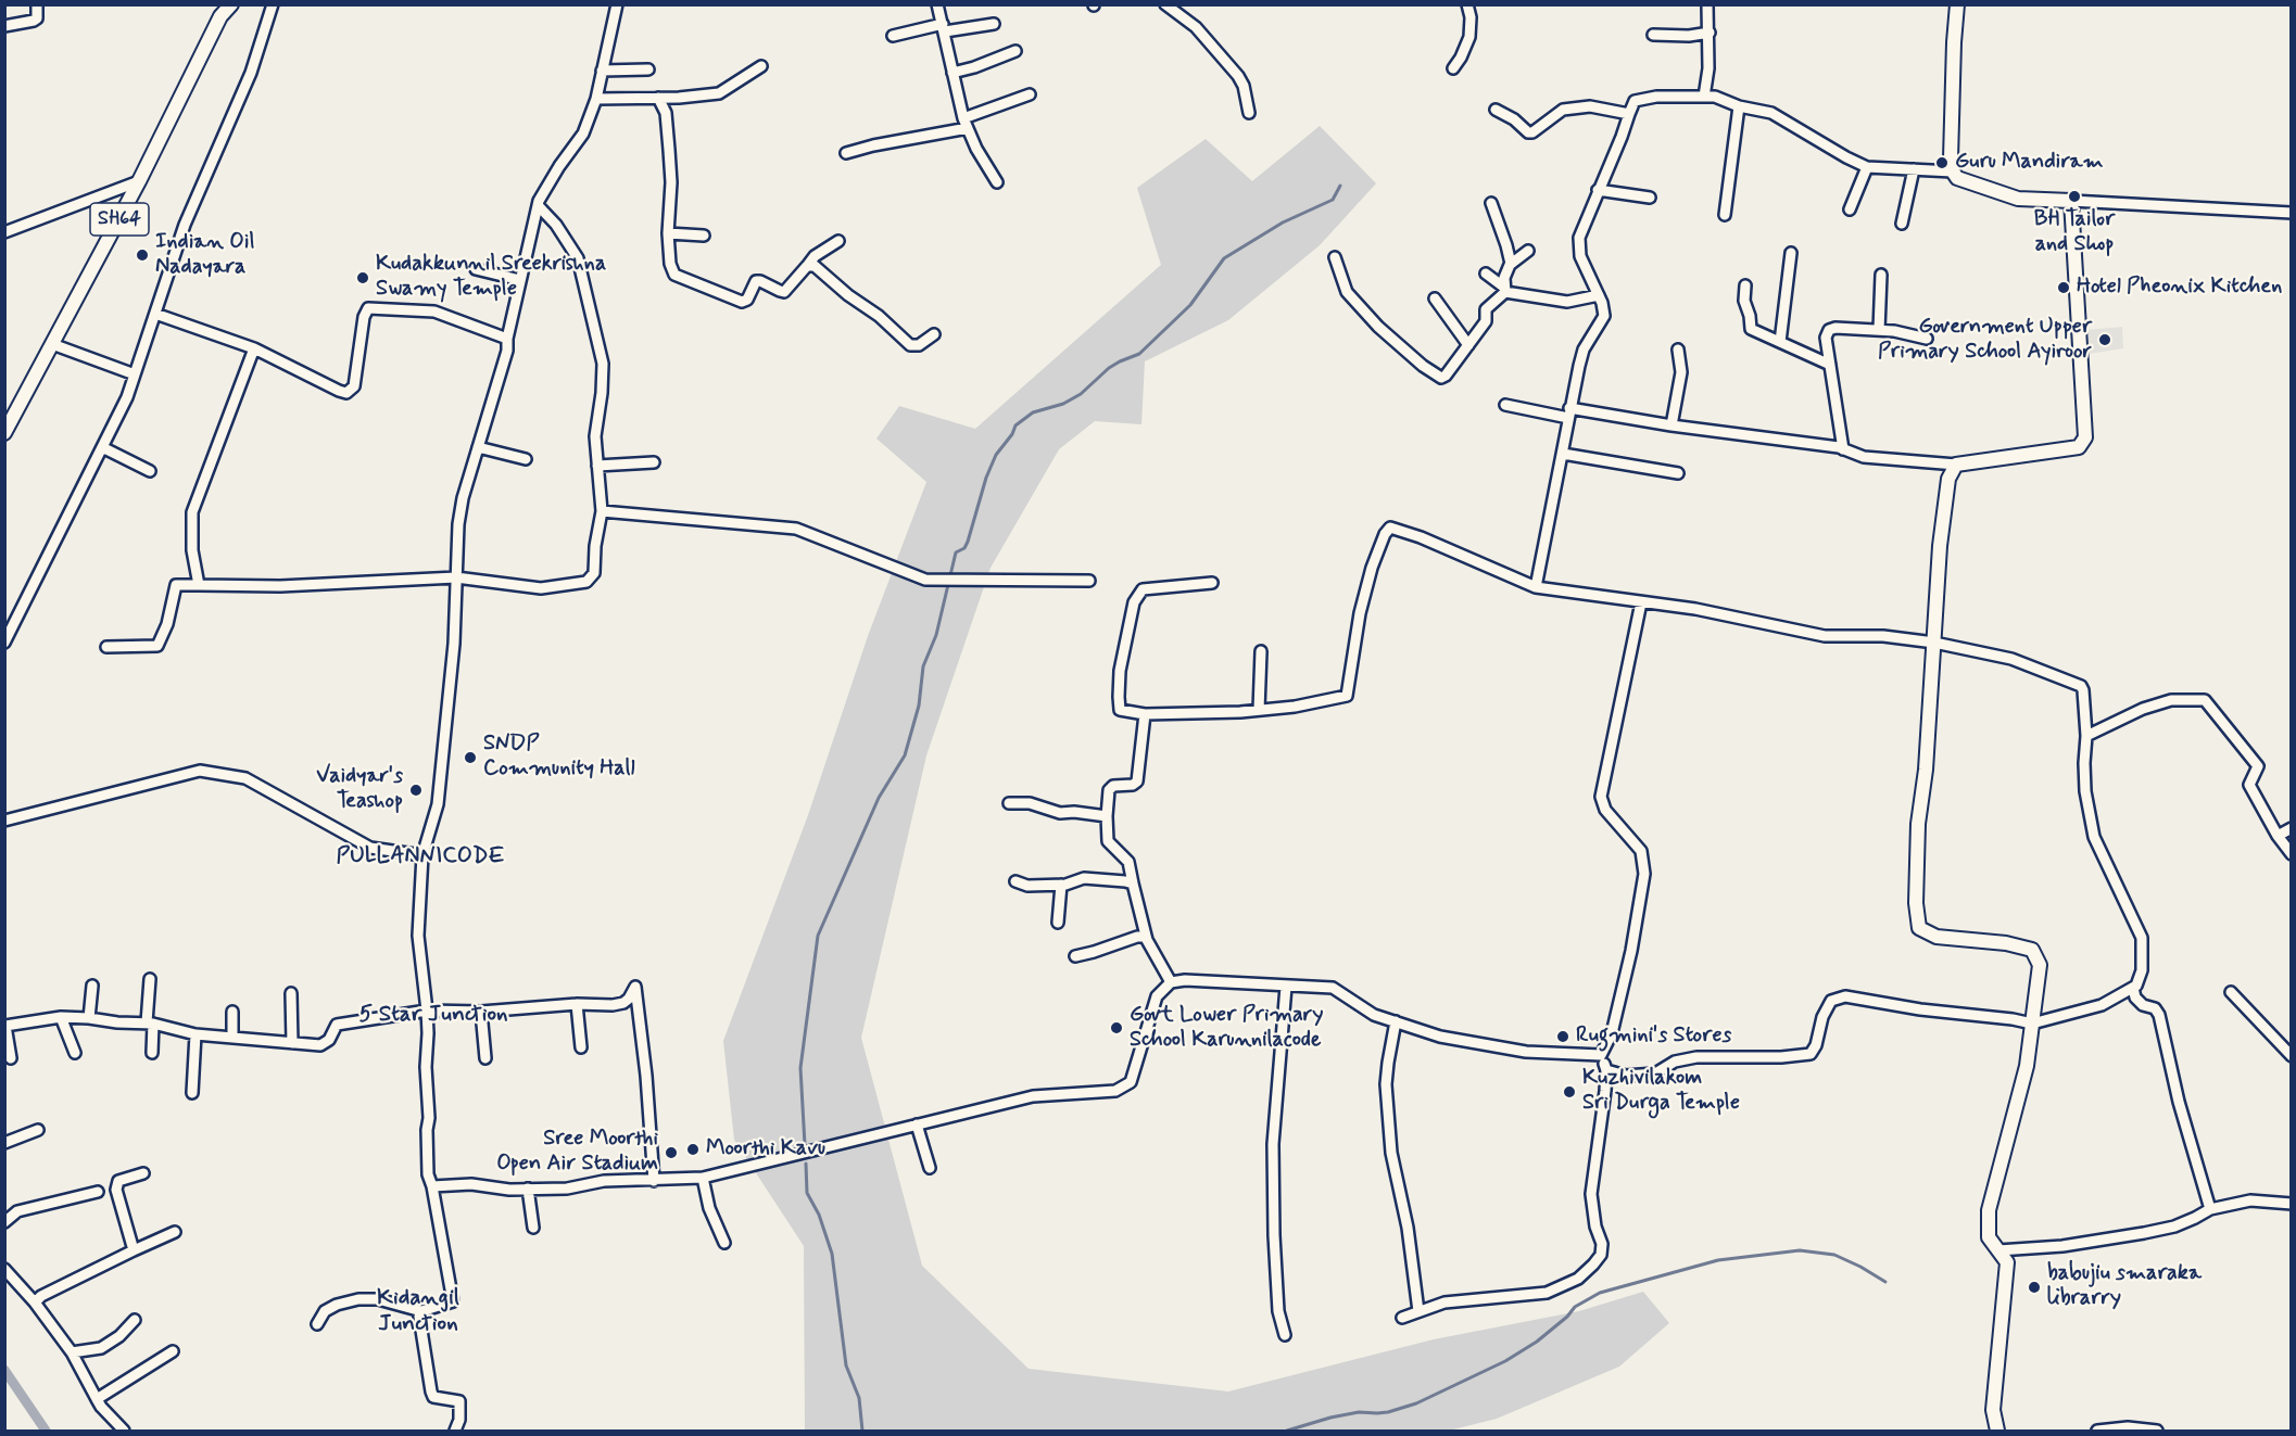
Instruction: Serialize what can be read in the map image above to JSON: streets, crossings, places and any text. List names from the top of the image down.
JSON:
{
  "streets": {
    "main road": ["SH64"]
  },
  "districts": ["PULLANNICODE", "5 Star Junction", "Kidangil Junction"],
  "places": [
    "Guru Mandiram",
    "BH Tailor and Shop",
    "Indian Oil Nadayara",
    "Kudakkunnil Sreekrishna Swamy Temple",
    "Hotel Pheonix Kitchen",
    "Government Upper Primary School Ayiroor",
    "SNDP Community Hall",
    "Vaidyar's Teashop",
    "Govt Lower Primary School Karunnilacode",
    "Rugmini's Stores",
    "Kuzhivilakom Sri Durga Temple",
    "Moorthi Kavu",
    "Sree Moorthi Open Air Stadium",
    "babujiu smaraka librarry"
  ]
}
